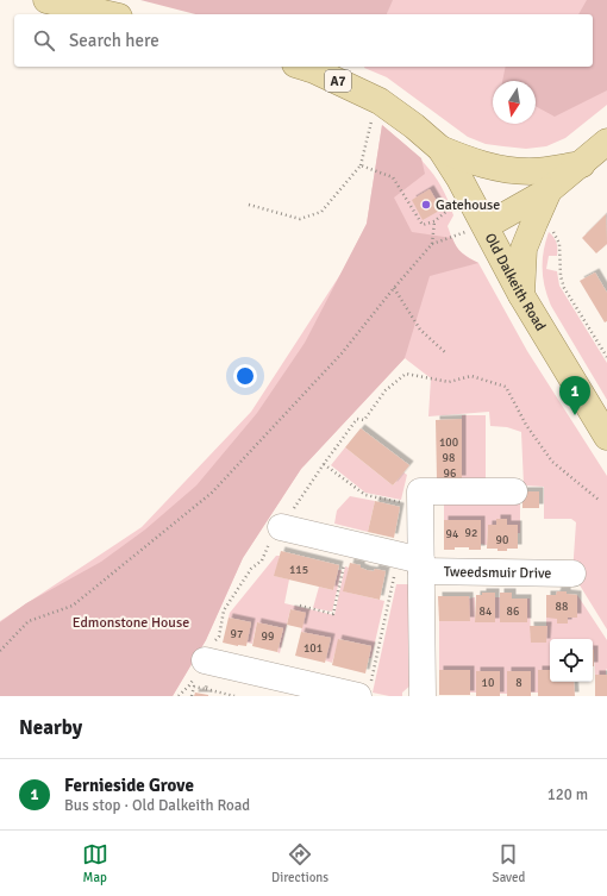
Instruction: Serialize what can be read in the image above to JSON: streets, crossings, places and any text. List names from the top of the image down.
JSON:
{
  "streets": {
    "main road": ["A7", "Old Dalkeith Road"],
    "street": ["Tweedsmuir Drive"]
  },
  "parks": ["Edmonstone House"],
  "places": ["Gatehouse"],
  "house_numbers": [
    "100",
    "98",
    "96",
    "92",
    "94",
    "90",
    "115",
    "88",
    "84",
    "86",
    "97",
    "99",
    "101",
    "10",
    "8"
  ],
  "north": "bottom",
  "page": {
    "search": "Search here",
    "pins": "1",
    "heading": "Nearby",
    "list": [
      {
        "mark": "1",
        "name": "Fernieside Grove",
        "note": "Bus stop · Old Dalkeith Road",
        "value": "120 m"
      }
    ],
    "nav": ["Map", "Directions", "Saved"]
  }
}
